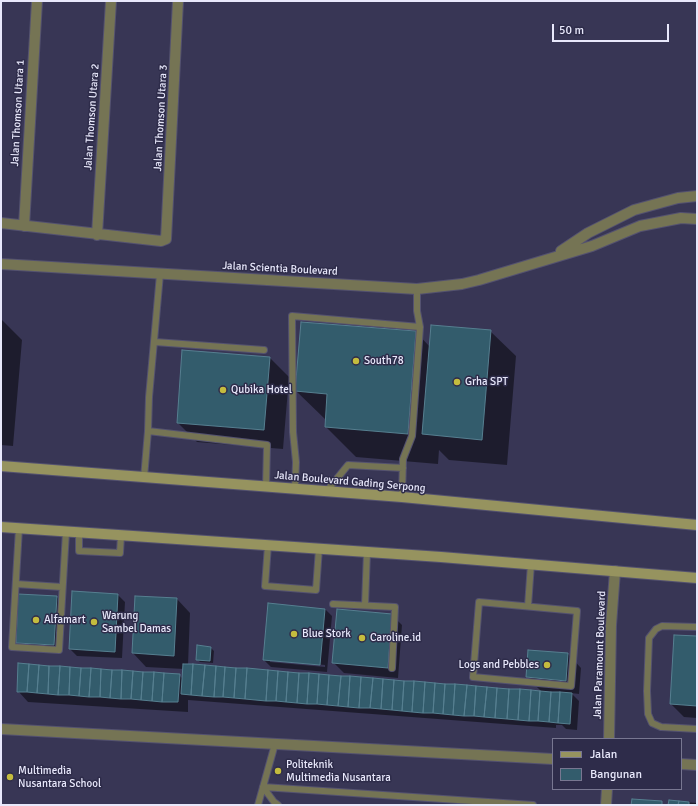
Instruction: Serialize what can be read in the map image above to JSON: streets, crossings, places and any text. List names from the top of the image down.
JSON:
{
  "streets": {
    "main road": ["Jalan Boulevard Gading Serpong"],
    "street": [
      "Jalan Thomson Utara 1",
      "Jalan Thomson Utara 2",
      "Jalan Thomson Utara 3",
      "Jalan Scientia Boulevard",
      "Jalan Paramount Boulevard"
    ]
  },
  "crossings": [
    ["Jalan Thomson Utara 2", "Jalan Thomson Utara 3"]
  ],
  "places": [
    "South78",
    "Grha SPT",
    "Qubika Hotel",
    "Alfamart",
    "Warung Sambel Damas",
    "Blue Stork",
    "Caroline.id",
    "Logs and Pebbles",
    "Politeknik Multimedia Nusantara",
    "Multimedia Nusantara School"
  ],
  "legend": ["Jalan", "Bangunan"],
  "scale_bar": "50 m"
}
